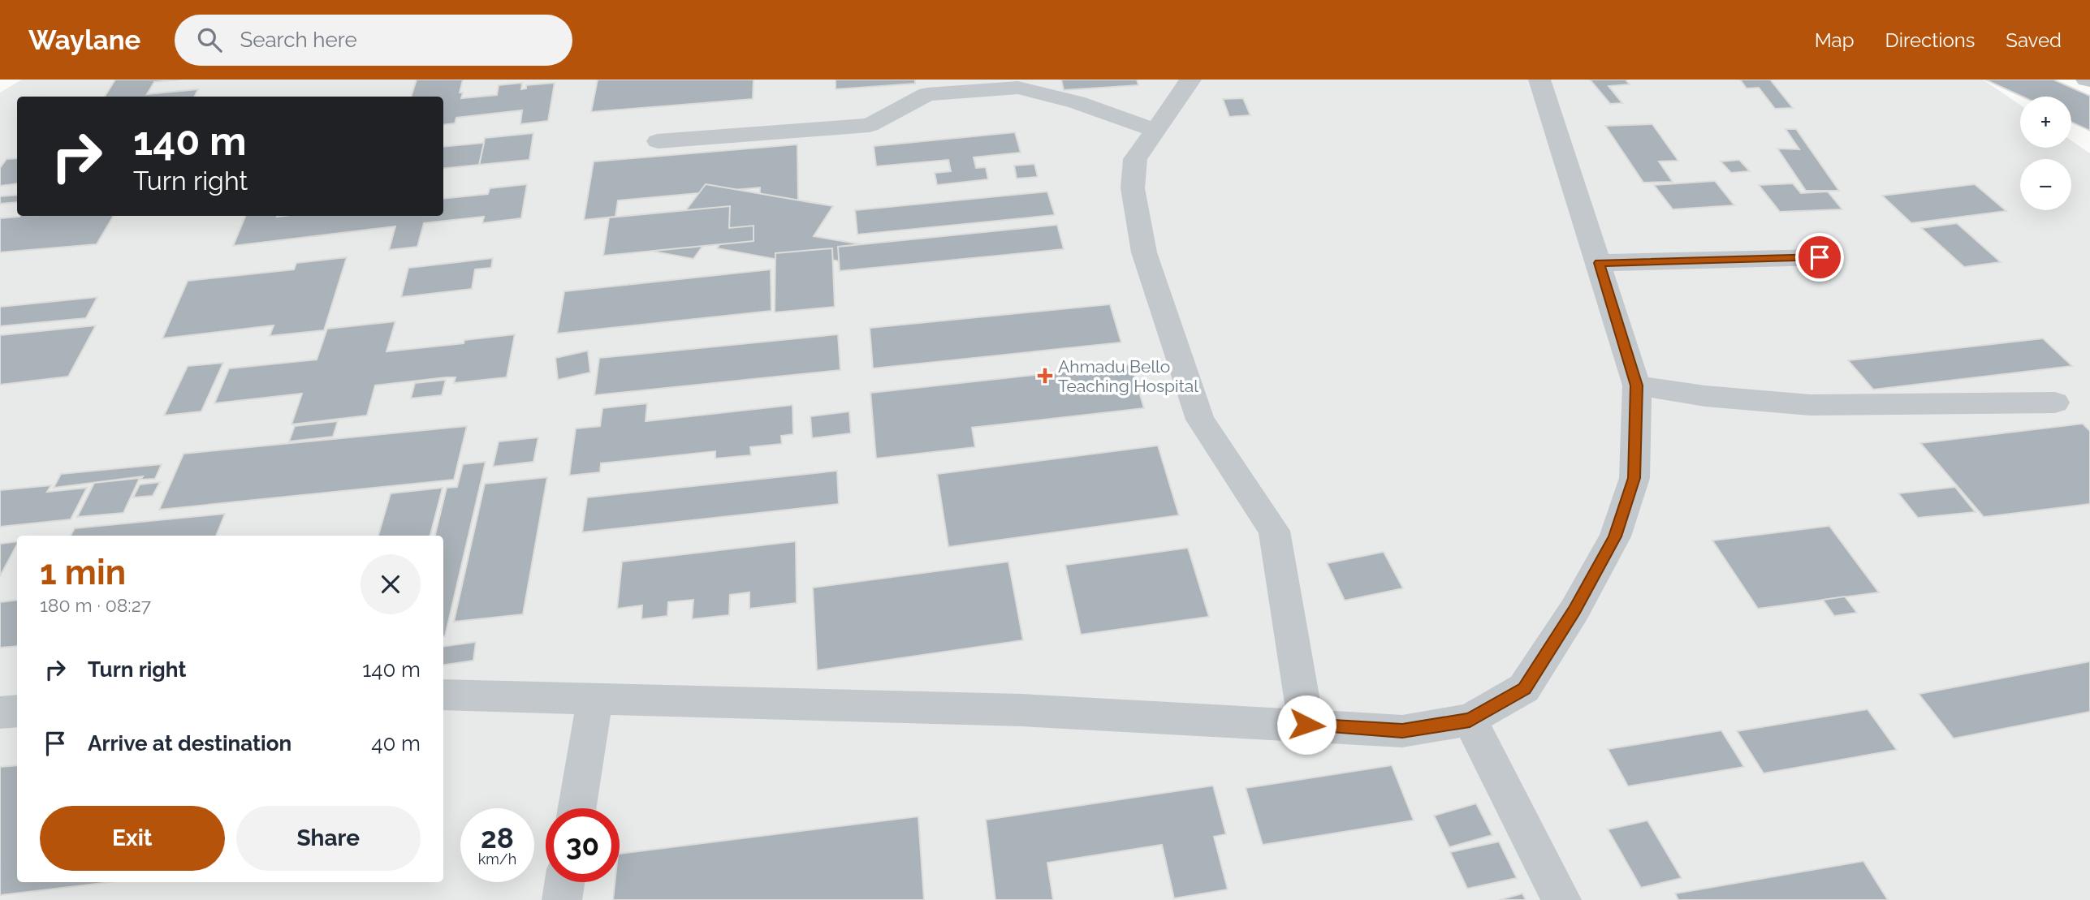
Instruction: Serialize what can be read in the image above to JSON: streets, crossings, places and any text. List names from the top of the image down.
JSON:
{
  "places": {
    "health": ["Ahmadu Bello Teaching Hospital"]
  },
  "page": {
    "header": "Waylane",
    "search": "Search here",
    "nav": ["Map", "Directions", "Saved"],
    "map_buttons": ["+", "−"],
    "turn": ["140 m", "Turn right"],
    "heading": ["1 min", "180 m · 08:27"],
    "list": [
      {
        "name": "Turn right",
        "value": "140 m"
      },
      {
        "name": "Arrive at destination",
        "value": "40 m"
      }
    ],
    "buttons": ["Exit", "Share"],
    "speed": "28 km/h",
    "limit": "30"
  }
}
